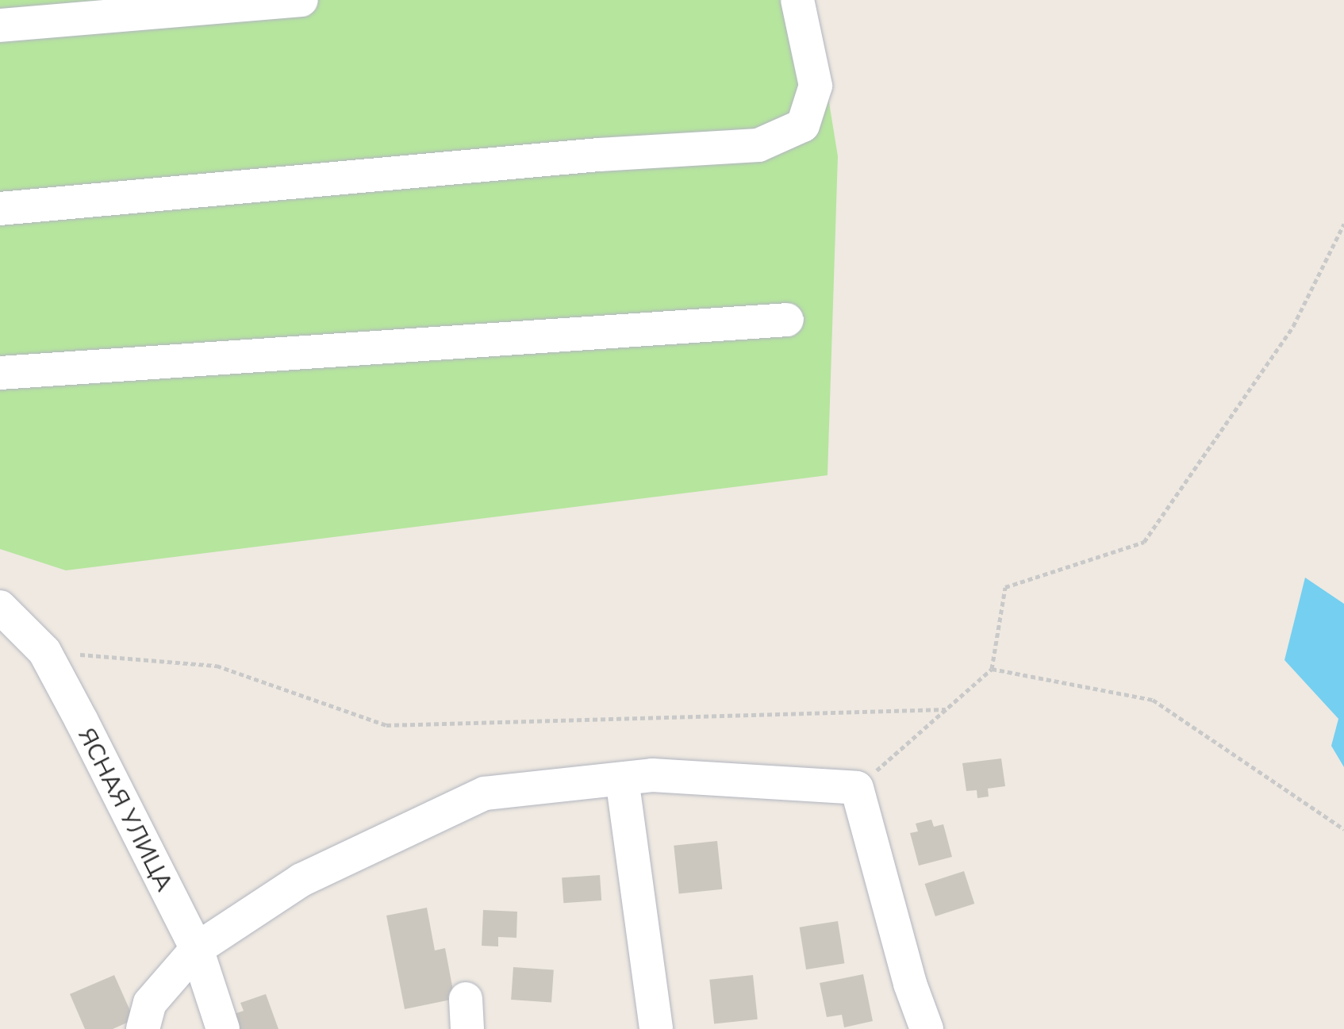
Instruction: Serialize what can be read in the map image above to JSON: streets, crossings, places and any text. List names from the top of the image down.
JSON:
{
  "streets": {
    "street": ["ЯСНАЯ УЛИЦА"]
  }
}
